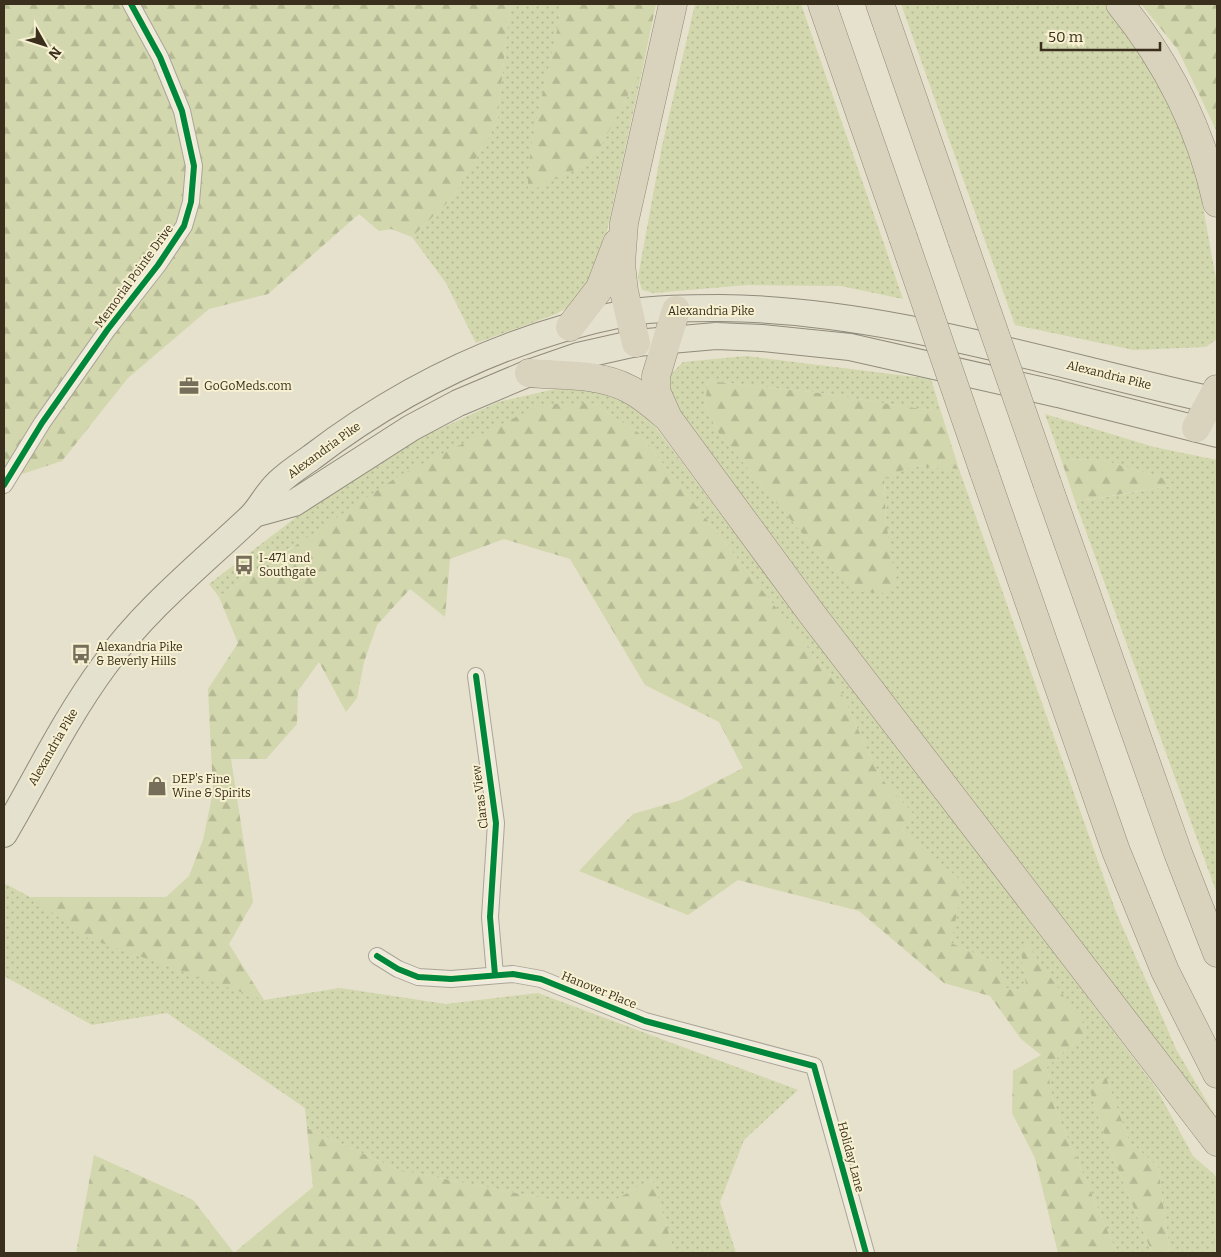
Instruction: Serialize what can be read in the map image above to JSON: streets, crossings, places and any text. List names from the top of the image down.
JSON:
{
  "streets": {
    "main road": ["Alexandria Pike"],
    "street": [
      "Memorial Pointe Drive",
      "Claras View",
      "Hanover Place",
      "Holiday Lane"
    ]
  },
  "crossings": [
    ["Claras View", "Hanover Place"],
    ["Hanover Place", "Holiday Lane"]
  ],
  "places": {
    "office": ["GoGoMeds.com"],
    "bus stop": ["I-471 and Southgate", "Alexandria Pike & Beverly Hills"],
    "shop": ["DEP's Fine Wine & Spirits"]
  },
  "scale_bar": "50 m",
  "north": "bottom right"
}
